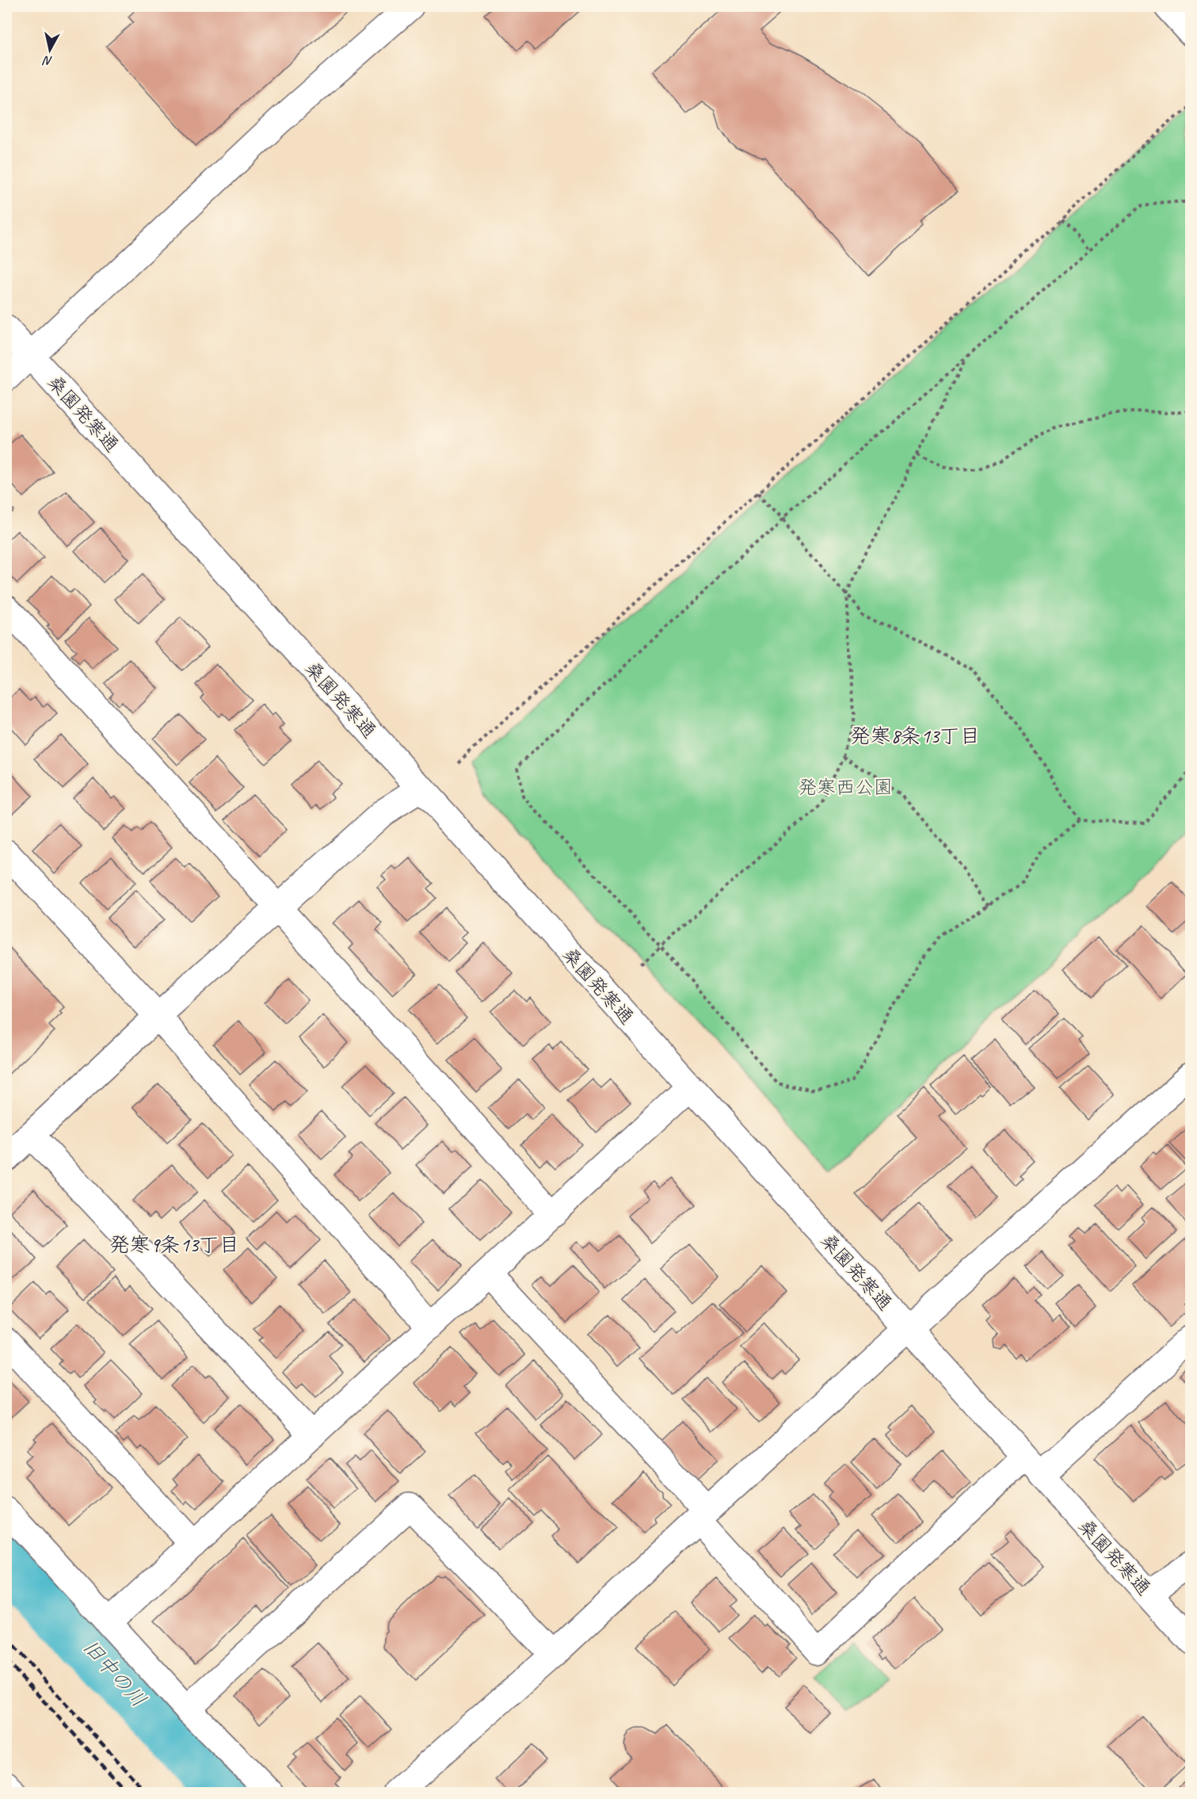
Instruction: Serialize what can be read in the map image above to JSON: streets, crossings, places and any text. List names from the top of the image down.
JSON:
{
  "streets": {
    "street": ["桑園発寒通"]
  },
  "districts": ["発寒8条13丁目", "発寒9条13丁目"],
  "water": ["旧中の川"],
  "parks": ["発寒西公園"],
  "north": "bottom"
}
